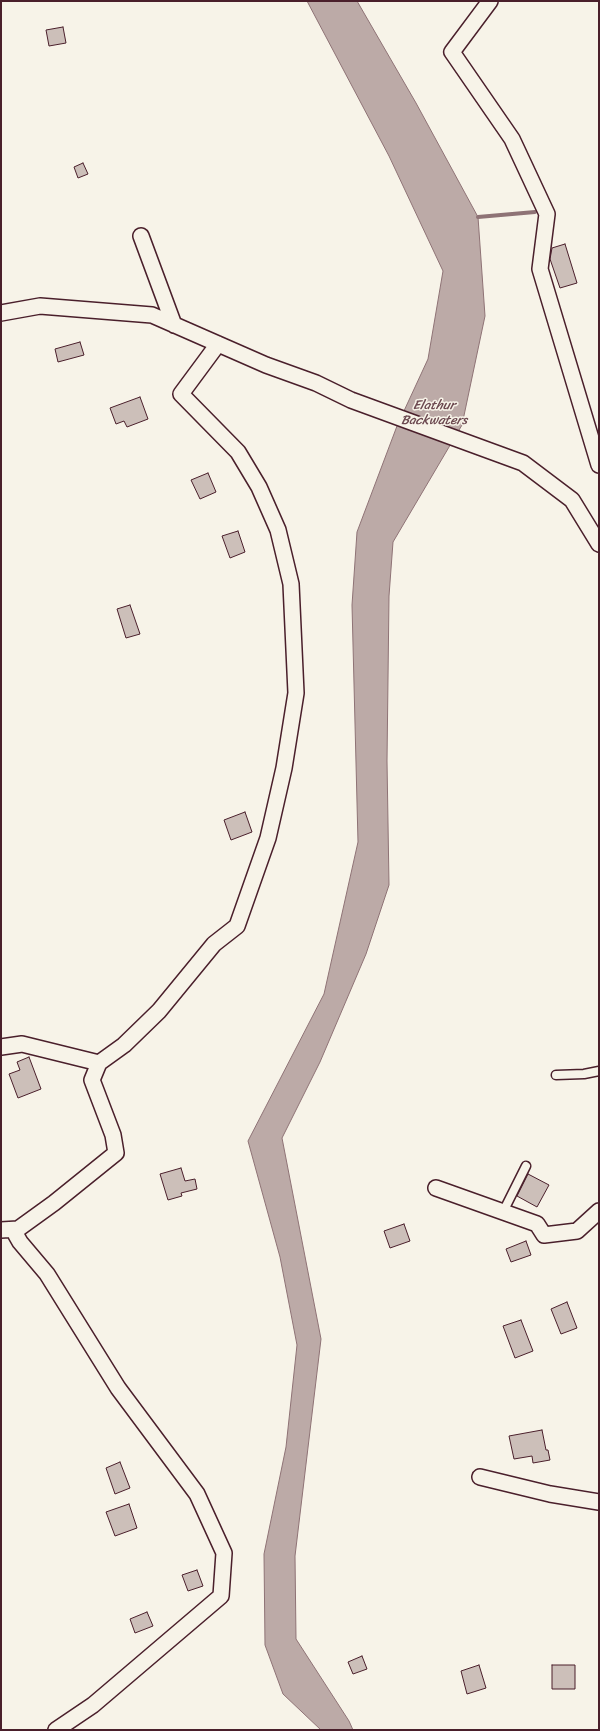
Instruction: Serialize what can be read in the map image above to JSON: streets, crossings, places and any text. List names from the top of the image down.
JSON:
{
  "water": ["Elathur Backwaters"]
}
